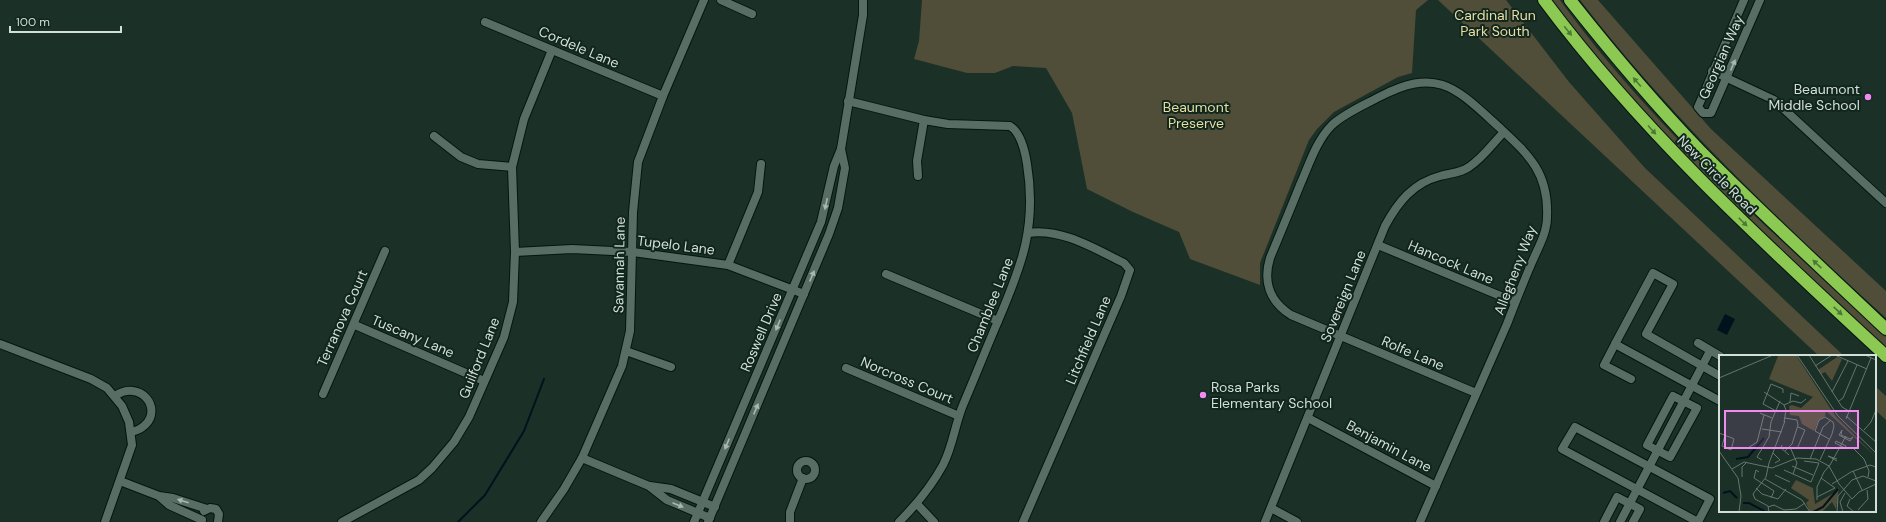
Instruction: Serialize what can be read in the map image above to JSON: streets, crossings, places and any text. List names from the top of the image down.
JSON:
{
  "streets": {
    "highway": ["New Circle Road"],
    "street": [
      "Cordele Lane",
      "Georgian Way",
      "Tupelo Lane",
      "Hancock Lane",
      "Savannah Lane",
      "Allegheny Way",
      "Sovereign Lane",
      "Chamblee Lane",
      "Terranova Court",
      "Roswell Drive",
      "Tuscany Lane",
      "Litchfield Lane",
      "Rolfe Lane",
      "Guilford Lane",
      "Norcross Court",
      "Benjamin Lane"
    ]
  },
  "crossings": [
    ["Cordele Lane", "Savannah Lane"],
    ["Cordele Lane", "Guilford Lane"],
    ["Tupelo Lane", "Savannah Lane"],
    ["Tupelo Lane", "Roswell Drive"],
    ["Tupelo Lane", "Guilford Lane"],
    ["Hancock Lane", "Allegheny Way"],
    ["Hancock Lane", "Sovereign Lane"],
    ["Allegheny Way", "Sovereign Lane"],
    ["Allegheny Way", "Rolfe Lane"],
    ["Allegheny Way", "Benjamin Lane"],
    ["Sovereign Lane", "Rolfe Lane"],
    ["Sovereign Lane", "Benjamin Lane"],
    ["Chamblee Lane", "Roswell Drive"],
    ["Chamblee Lane", "Litchfield Lane"],
    ["Chamblee Lane", "Norcross Court"],
    ["Terranova Court", "Tuscany Lane"],
    ["Tuscany Lane", "Guilford Lane"]
  ],
  "parks": ["Cardinal Run Park South", "Beaumont Preserve"],
  "places": ["Beaumont Middle School", "Rosa Parks Elementary School"],
  "scale_bar": "100 m"
}
